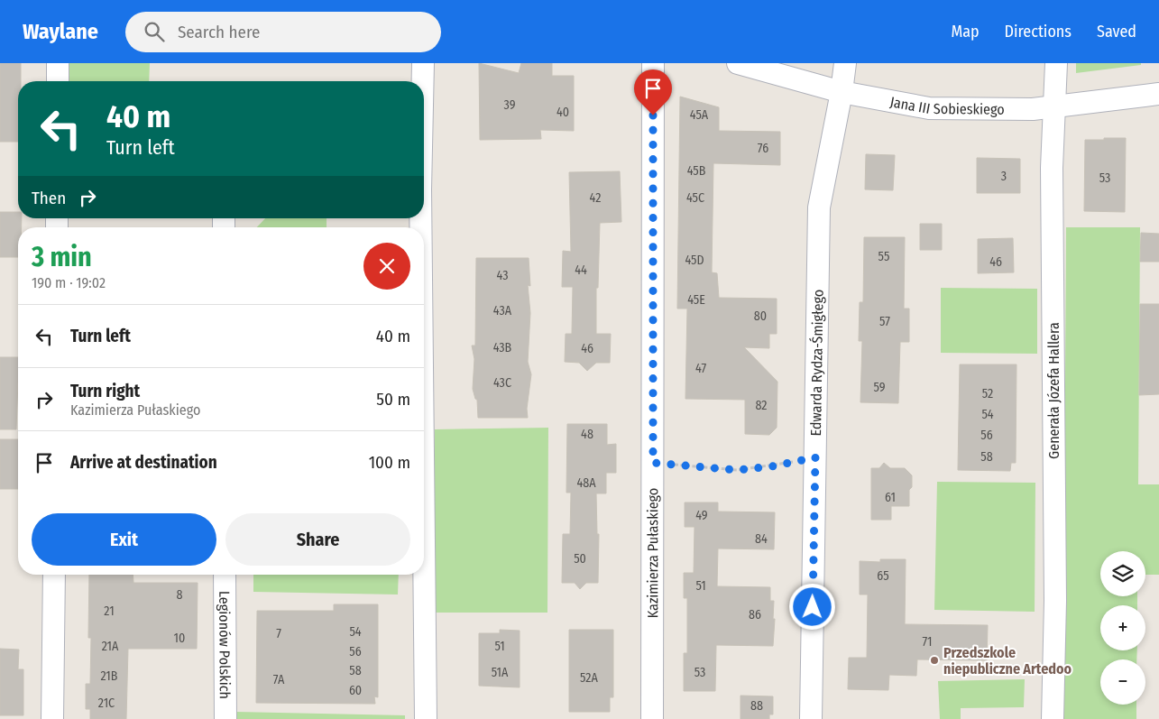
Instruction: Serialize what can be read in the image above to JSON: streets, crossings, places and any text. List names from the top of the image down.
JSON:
{
  "streets": {
    "street": [
      "Jana III Sobieskiego",
      "Edwarda Rydza-Śmigłego",
      "Generała Józefa Hallera",
      "Kazimierza Pułaskiego",
      "Legionów Polskich"
    ]
  },
  "crossings": [
    ["Jana III Sobieskiego", "Edwarda Rydza-Śmigłego"],
    ["Jana III Sobieskiego", "Generała Józefa Hallera"]
  ],
  "places": ["Przedszkole niepubliczne Artedoo"],
  "house_numbers": [
    "39",
    "40",
    "45A",
    "76",
    "45B",
    "3",
    "53",
    "42",
    "45C",
    "55",
    "45D",
    "46",
    "44",
    "43",
    "45E",
    "43A",
    "80",
    "57",
    "43B",
    "46",
    "47",
    "43C",
    "59",
    "52",
    "82",
    "54",
    "48",
    "56",
    "58",
    "48A",
    "61",
    "49",
    "84",
    "50",
    "65",
    "51",
    "8",
    "21",
    "86",
    "54",
    "7",
    "10",
    "71",
    "21A",
    "51",
    "56",
    "58",
    "51A",
    "53",
    "21B",
    "52A",
    "7A",
    "60",
    "21C",
    "88"
  ],
  "page": {
    "header": "Waylane",
    "search": "Search here",
    "nav": ["Map", "Directions", "Saved"],
    "turn": ["40 m", "Turn left"],
    "then": "Then",
    "heading": ["3 min", "190 m · 19:02"],
    "list": [
      {
        "name": "Turn left",
        "value": "40 m"
      },
      {
        "name": "Turn right",
        "note": "Kazimierza Pułaskiego",
        "value": "50 m"
      },
      {
        "name": "Arrive at destination",
        "value": "100 m"
      }
    ],
    "buttons": ["Exit", "Share"],
    "map_buttons": ["+", "−"]
  }
}
